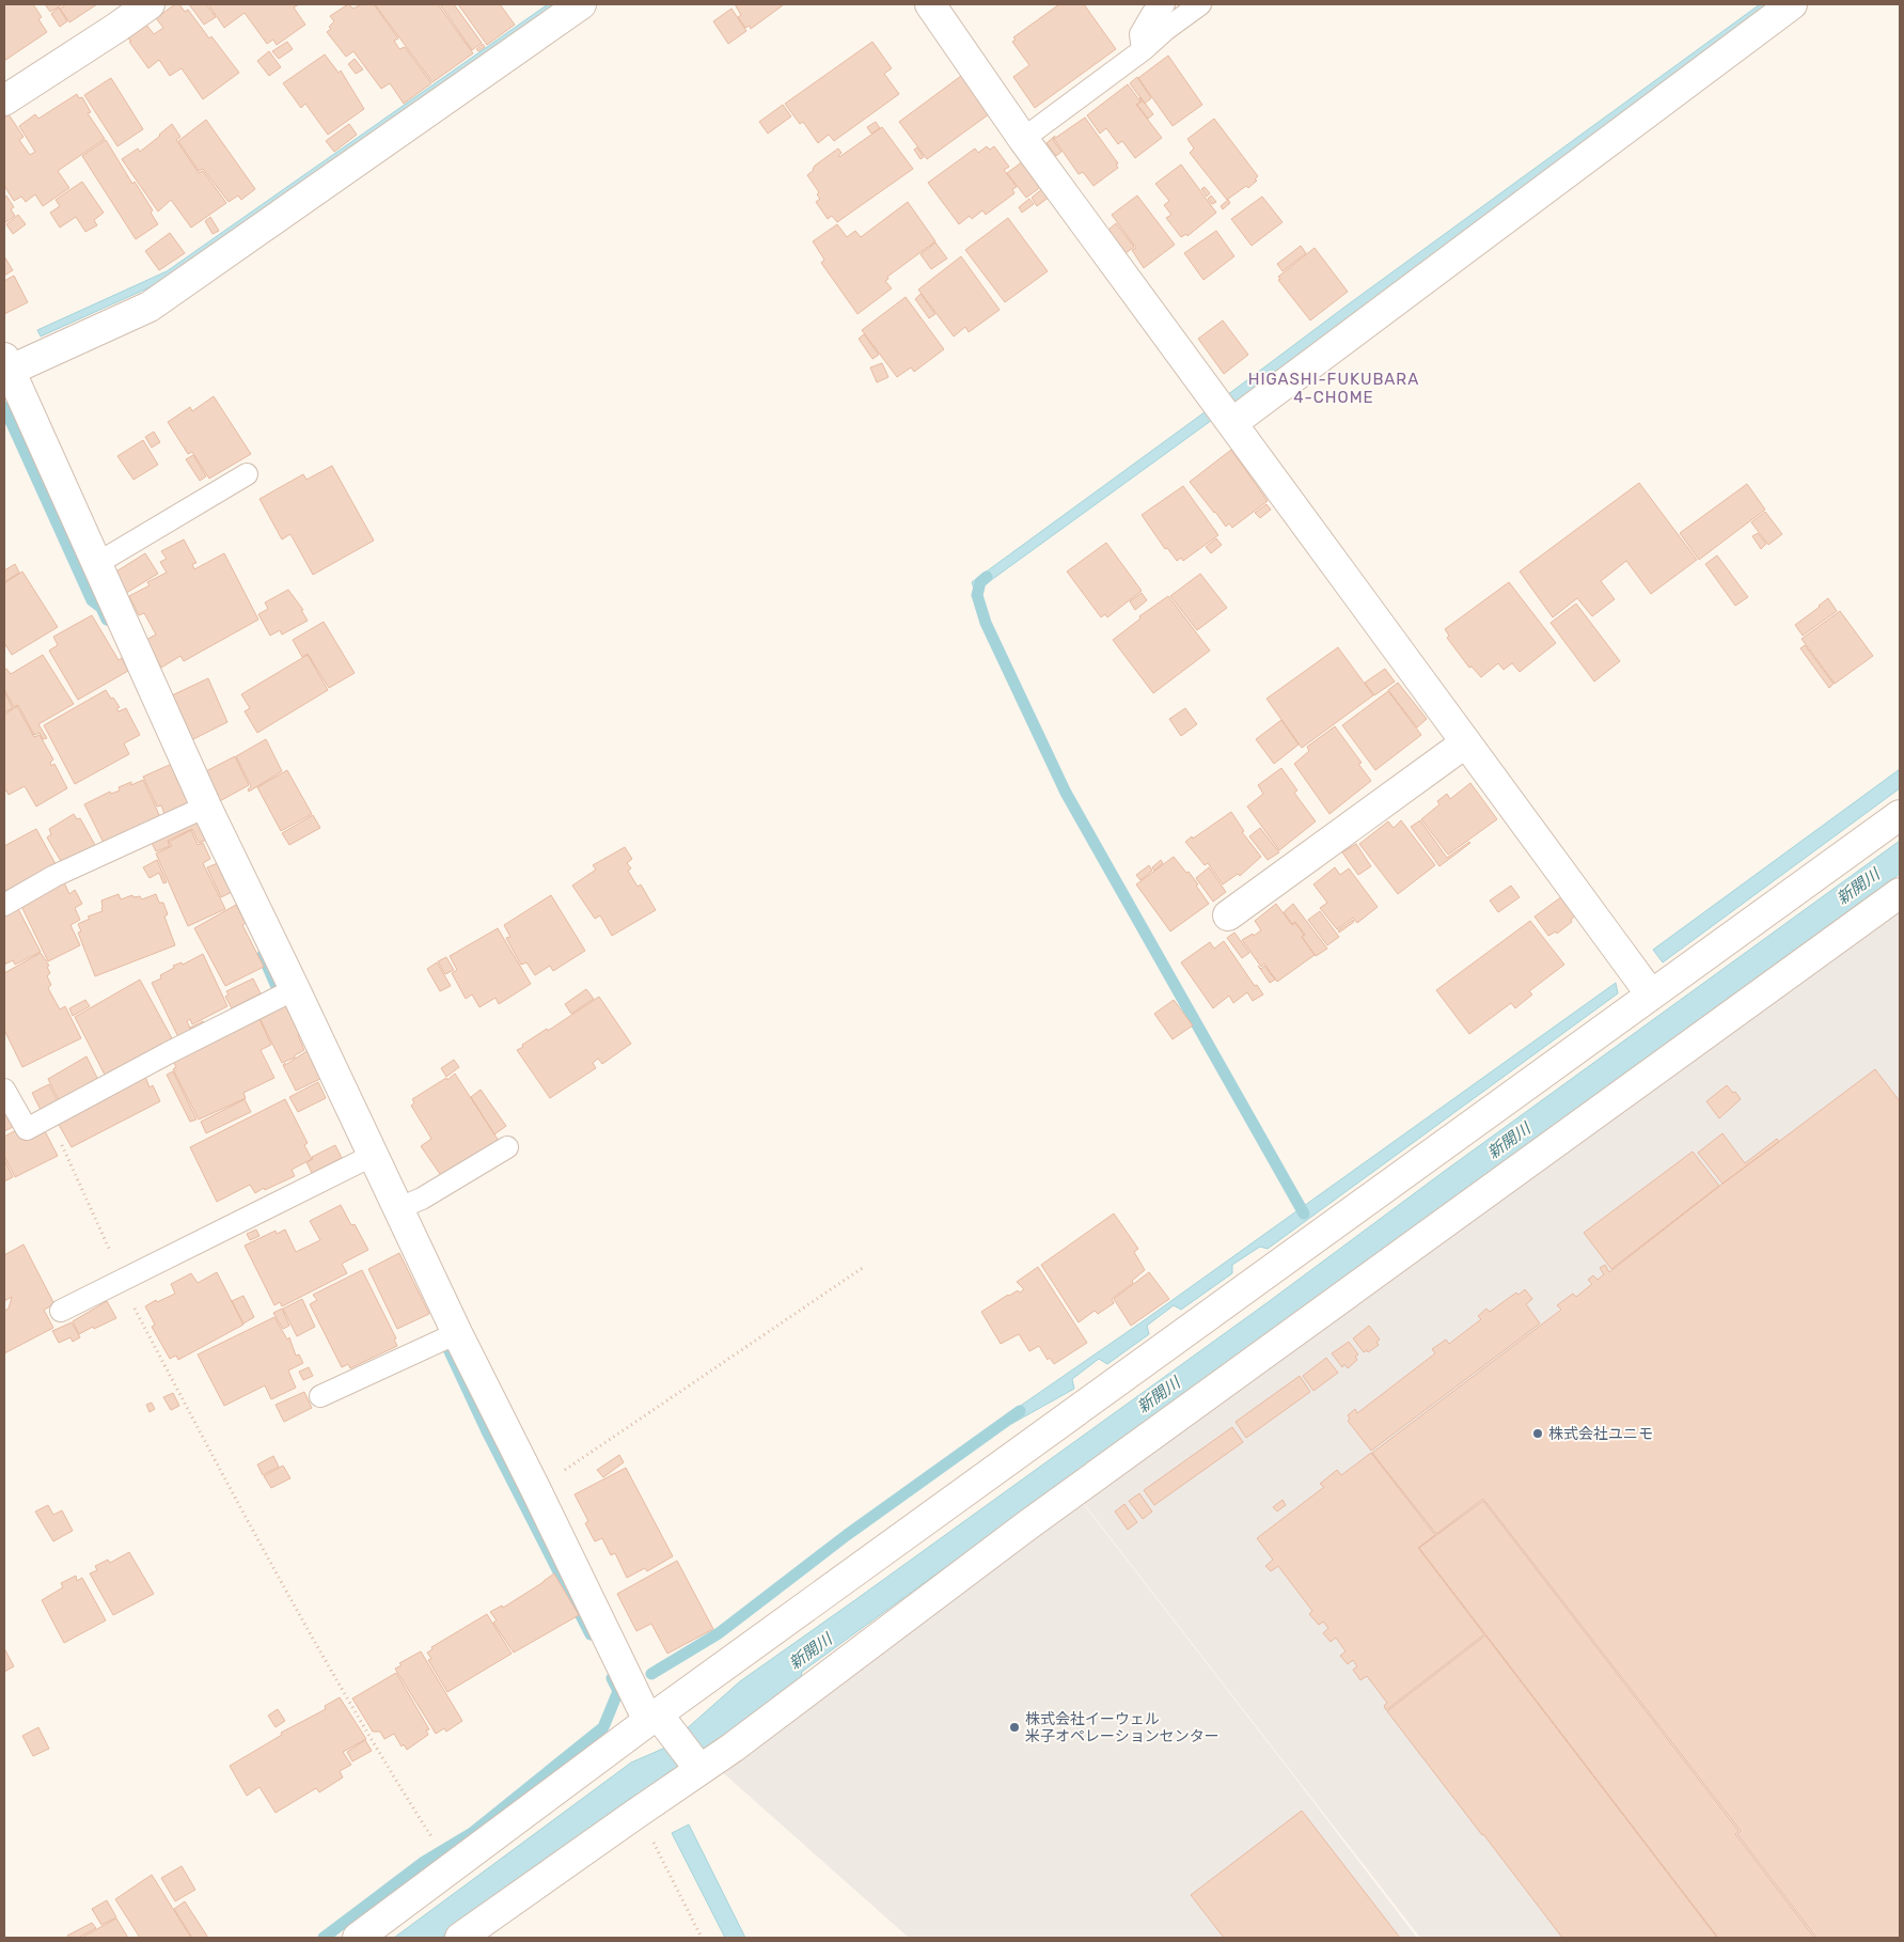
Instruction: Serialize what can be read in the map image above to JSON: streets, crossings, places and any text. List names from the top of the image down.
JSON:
{
  "districts": ["HIGASHI-FUKUBARA 4-CHOME"],
  "water": ["新開川"],
  "places": ["株式会社ユニモ", "株式会社イーウェル 米子オペレーションセンター"]
}
